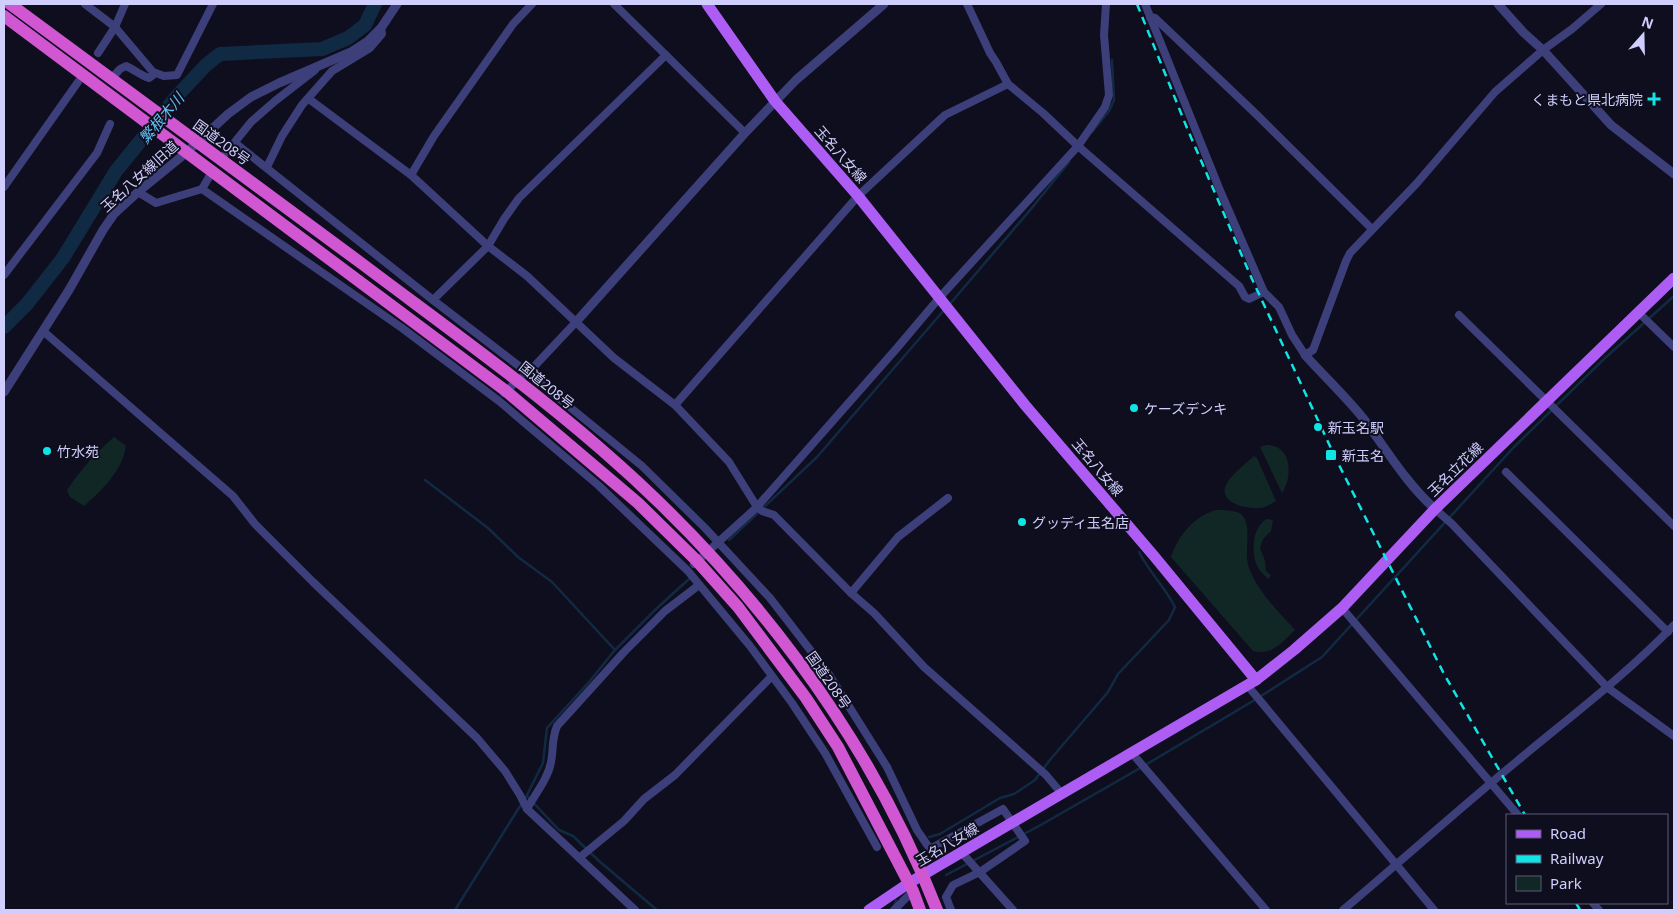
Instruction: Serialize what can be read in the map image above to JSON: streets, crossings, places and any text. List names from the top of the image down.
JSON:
{
  "streets": {
    "highway": ["国道208号"],
    "main road": ["玉名八女線", "玉名立花線"],
    "street": ["玉名八女線旧道"]
  },
  "crossings": [
    ["国道208号", "玉名八女線"],
    ["国道208号", "玉名八女線旧道"],
    ["玉名八女線", "玉名立花線"]
  ],
  "water": ["繁根木川"],
  "places": {
    "health": ["くまもと県北病院"],
    "other": [
      "ケーズデンキ",
      "新玉名駅",
      "竹水苑",
      "グッディ玉名店"
    ],
    "transit": ["新玉名"]
  },
  "legend": ["Road", "Railway", "Park"],
  "north": "top"
}
